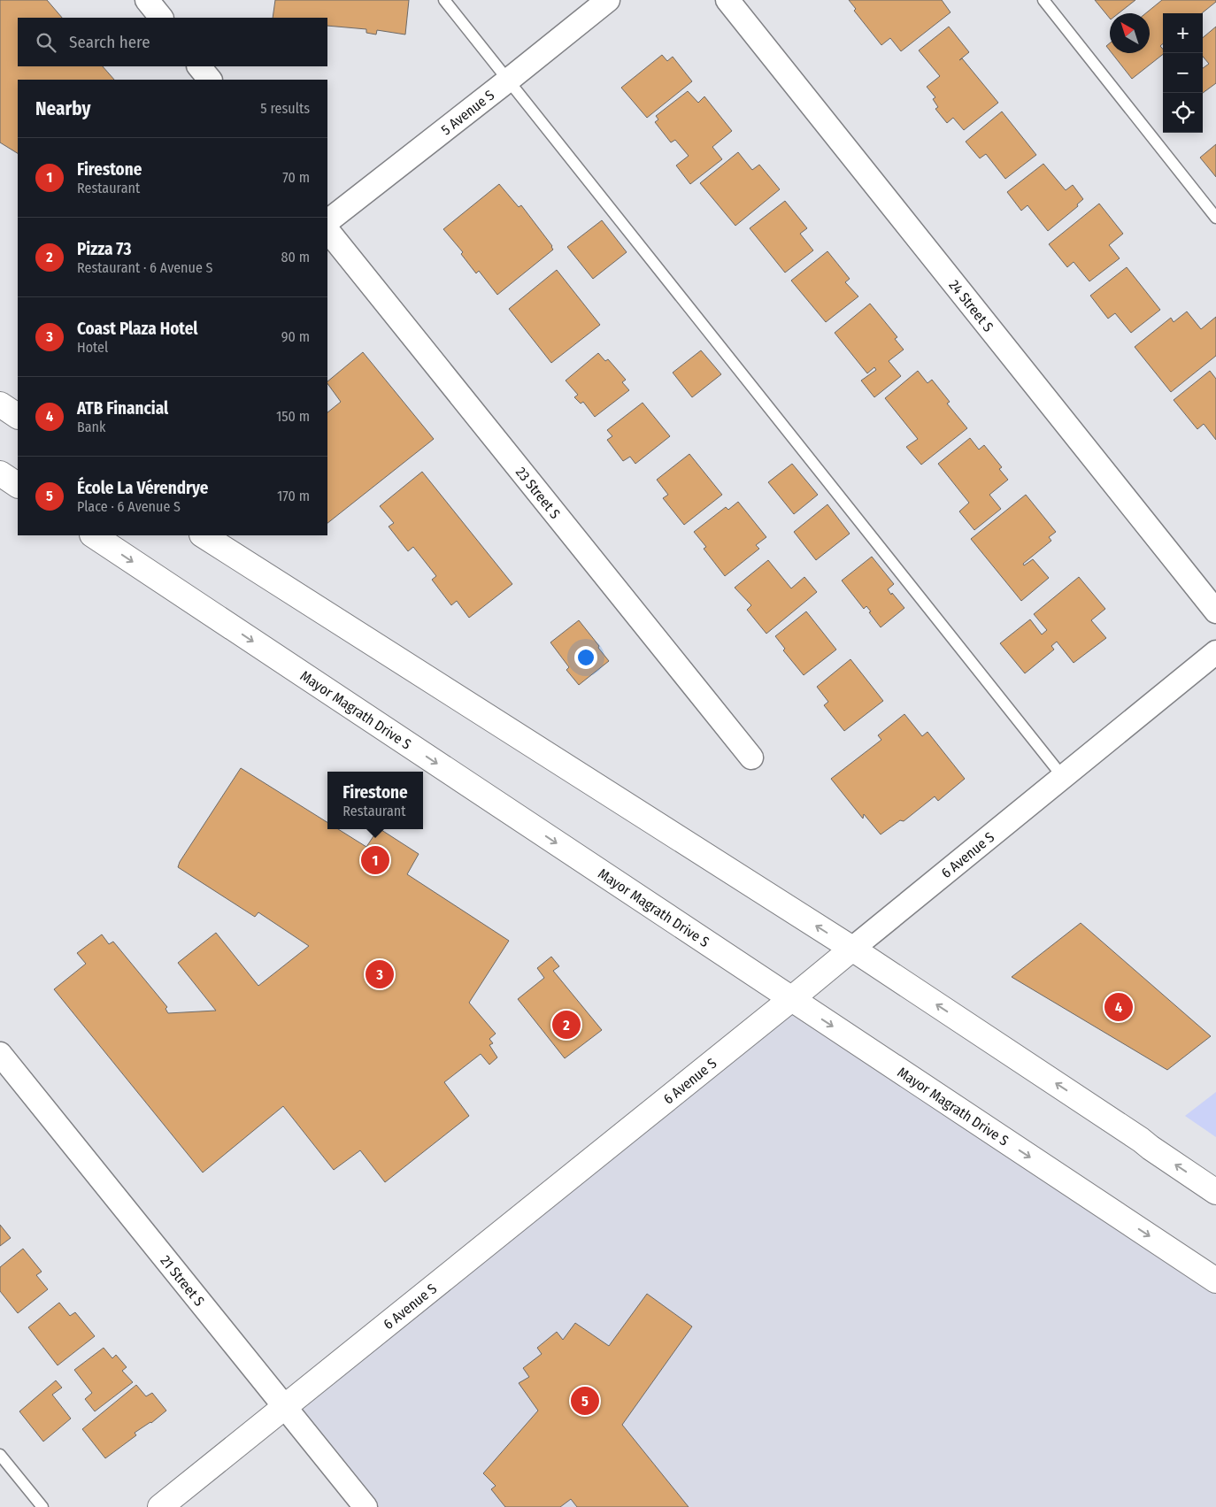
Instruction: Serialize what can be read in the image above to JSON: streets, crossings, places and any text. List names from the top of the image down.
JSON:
{
  "streets": {
    "main road": ["Mayor Magrath Drive S", "6 Avenue S"],
    "street": [
      "5 Avenue S",
      "24 Street S",
      "23 Street S",
      "21 Street S"
    ]
  },
  "crossings": [
    ["Mayor Magrath Drive S", "6 Avenue S"],
    ["6 Avenue S", "21 Street S"]
  ],
  "north": "top left",
  "page": {
    "map_buttons": ["+", "−"],
    "search": "Search here",
    "heading": ["Nearby", "5 results"],
    "list": [
      {
        "mark": "1",
        "name": "Firestone",
        "note": "Restaurant",
        "value": "70 m"
      },
      {
        "mark": "2",
        "name": "Pizza 73",
        "note": "Restaurant · 6 Avenue S",
        "value": "80 m"
      },
      {
        "mark": "3",
        "name": "Coast Plaza Hotel",
        "note": "Hotel",
        "value": "90 m"
      },
      {
        "mark": "4",
        "name": "ATB Financial",
        "note": "Bank",
        "value": "150 m"
      },
      {
        "mark": "5",
        "name": "École La Vérendrye",
        "note": "Place · 6 Avenue S",
        "value": "170 m"
      }
    ],
    "popup": ["Firestone", "Restaurant"],
    "pins": [
      "1",
      "3",
      "4",
      "2",
      "5"
    ]
  }
}
